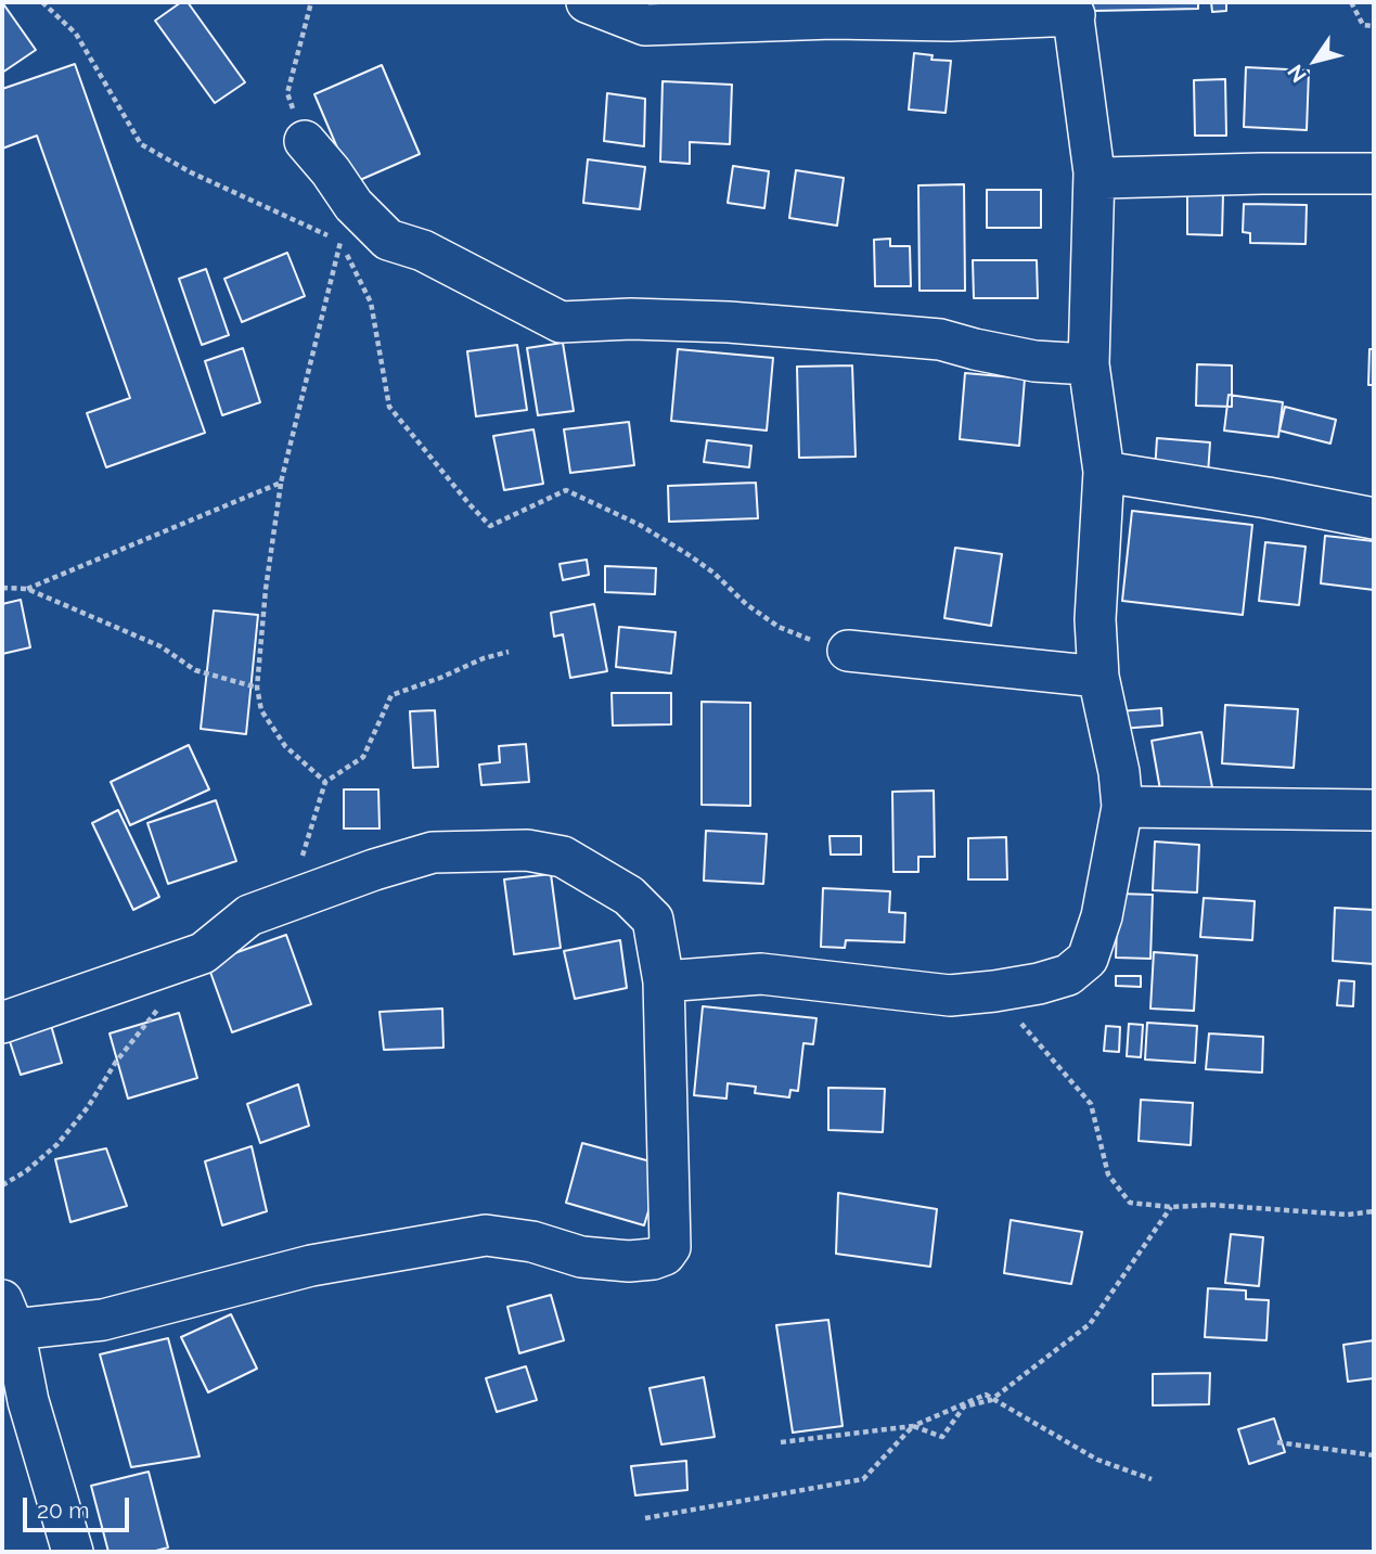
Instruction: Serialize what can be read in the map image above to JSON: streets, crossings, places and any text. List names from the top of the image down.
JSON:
{
  "scale_bar": "20 m",
  "north": "bottom left"
}
